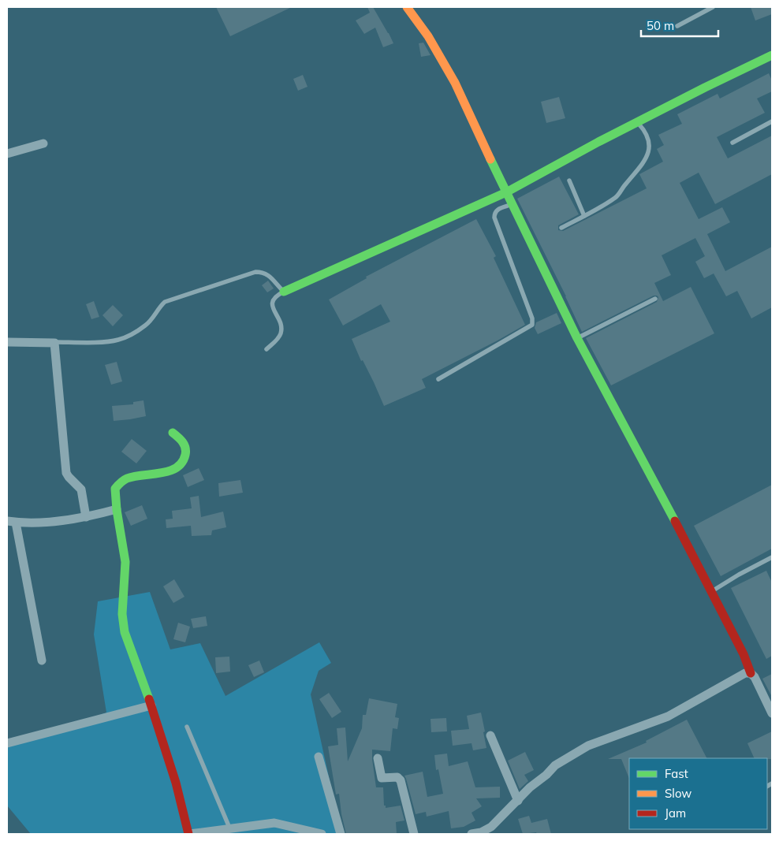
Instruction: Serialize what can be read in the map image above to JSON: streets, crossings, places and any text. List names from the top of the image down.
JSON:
{
  "legend": ["Fast", "Slow", "Jam"],
  "scale_bar": "50 m"
}
